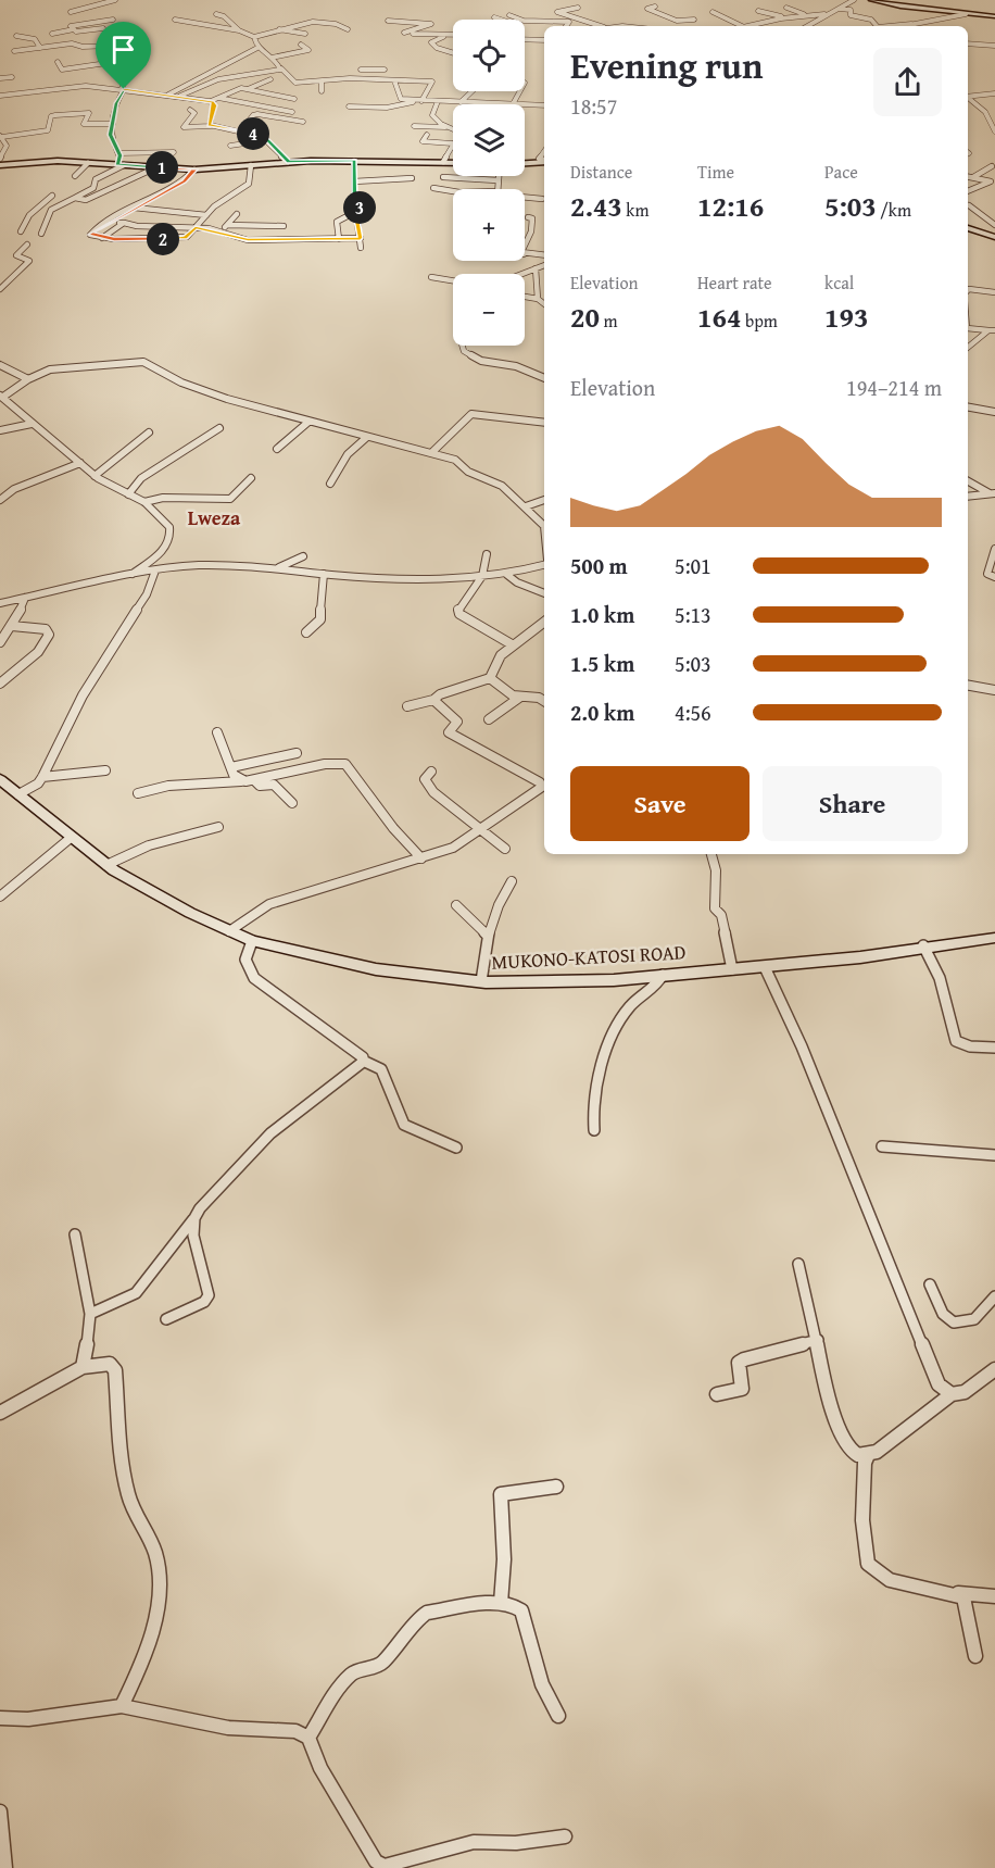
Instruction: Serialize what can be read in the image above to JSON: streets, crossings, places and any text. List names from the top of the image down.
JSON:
{
  "streets": {
    "main road": ["MUKONO-KATOSI ROAD"]
  },
  "districts": ["Lweza"],
  "page": {
    "map_buttons": ["+", "−"],
    "heading": ["Evening run", "18:57"],
    "pins": [
      "4",
      "1",
      "3",
      "2"
    ],
    "stats": [
      ["Distance", "2.43 km"],
      ["Time", "12:16"],
      ["Pace", "5:03 /km"],
      ["Elevation", "20 m"],
      ["Heart rate", "164 bpm"],
      ["kcal", "193"]
    ],
    "chart": ["Elevation", "194–214 m"],
    "list": [
      {
        "name": "500 m",
        "note": "5:01"
      },
      {
        "name": "1.0 km",
        "note": "5:13"
      },
      {
        "name": "1.5 km",
        "note": "5:03"
      },
      {
        "name": "2.0 km",
        "note": "4:56"
      }
    ],
    "buttons": ["Save", "Share"]
  }
}
